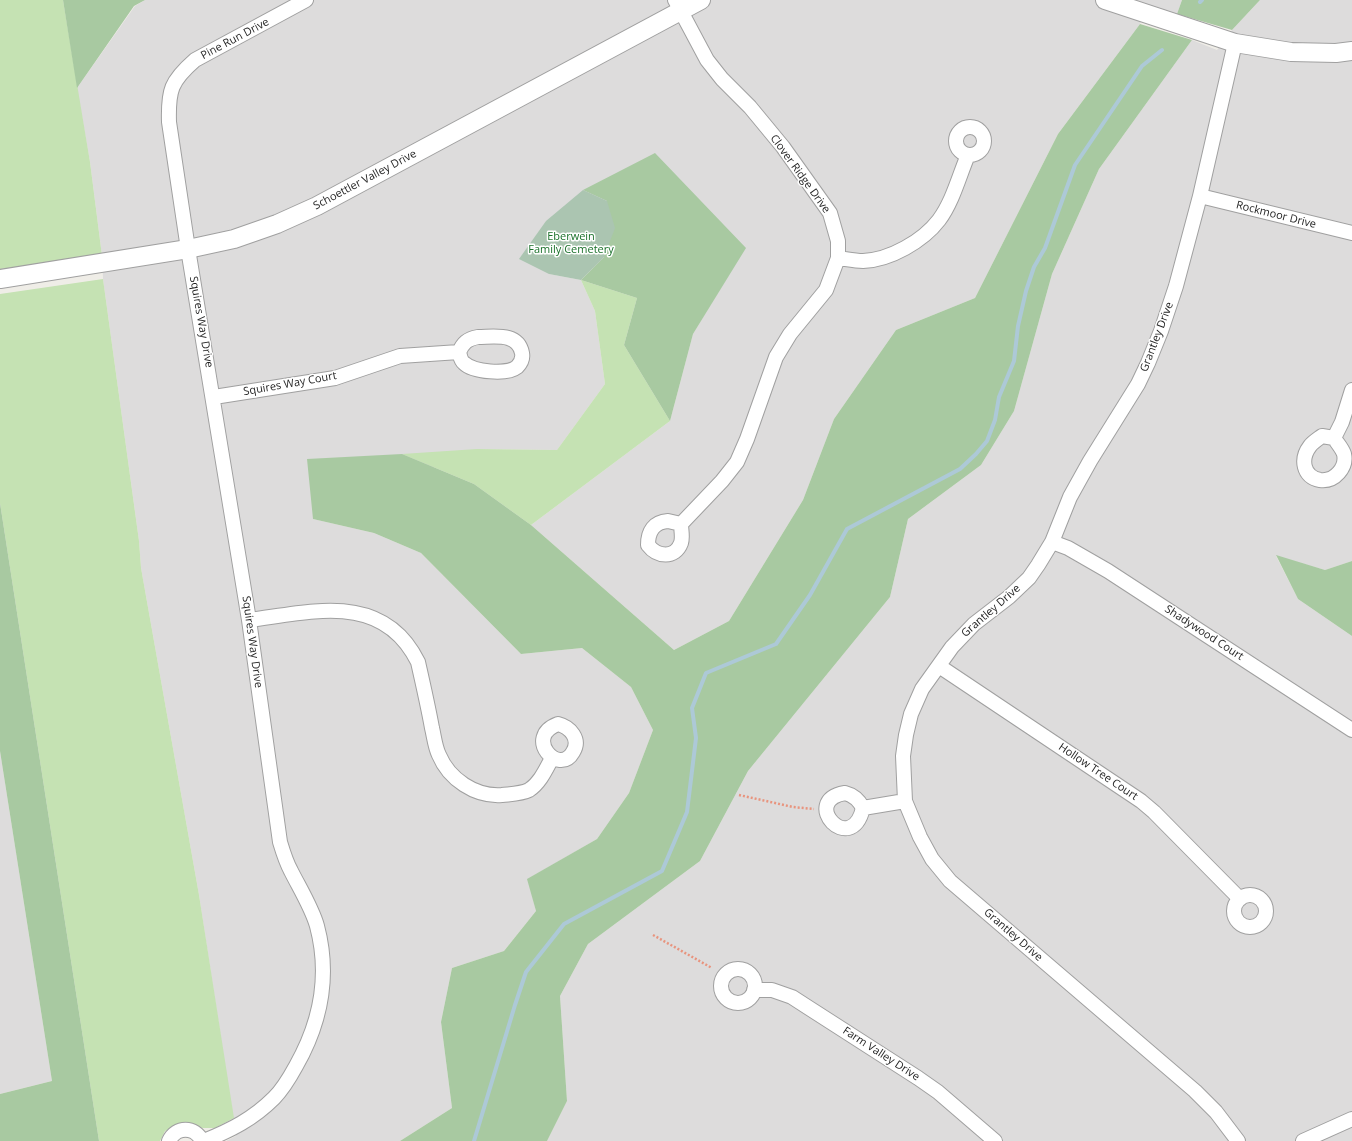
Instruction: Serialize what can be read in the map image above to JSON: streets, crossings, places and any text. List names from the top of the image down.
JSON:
{
  "streets": {
    "street": [
      "Pine Run Drive",
      "Clover Ridge Drive",
      "Schoettler Valley Drive",
      "Rockmoor Drive",
      "Squires Way Drive",
      "Grantley Drive",
      "Squires Way Court",
      "Shadywood Court",
      "Hollow Tree Court",
      "Farm Valley Drive"
    ]
  },
  "crossings": [
    ["Pine Run Drive", "Squires Way Drive"],
    ["Clover Ridge Drive", "Schoettler Valley Drive"],
    ["Schoettler Valley Drive", "Squires Way Drive"],
    ["Rockmoor Drive", "Grantley Drive"],
    ["Squires Way Drive", "Squires Way Court"],
    ["Grantley Drive", "Shadywood Court"],
    ["Grantley Drive", "Hollow Tree Court"]
  ],
  "parks": ["Eberwein Family Cemetery"]
}
